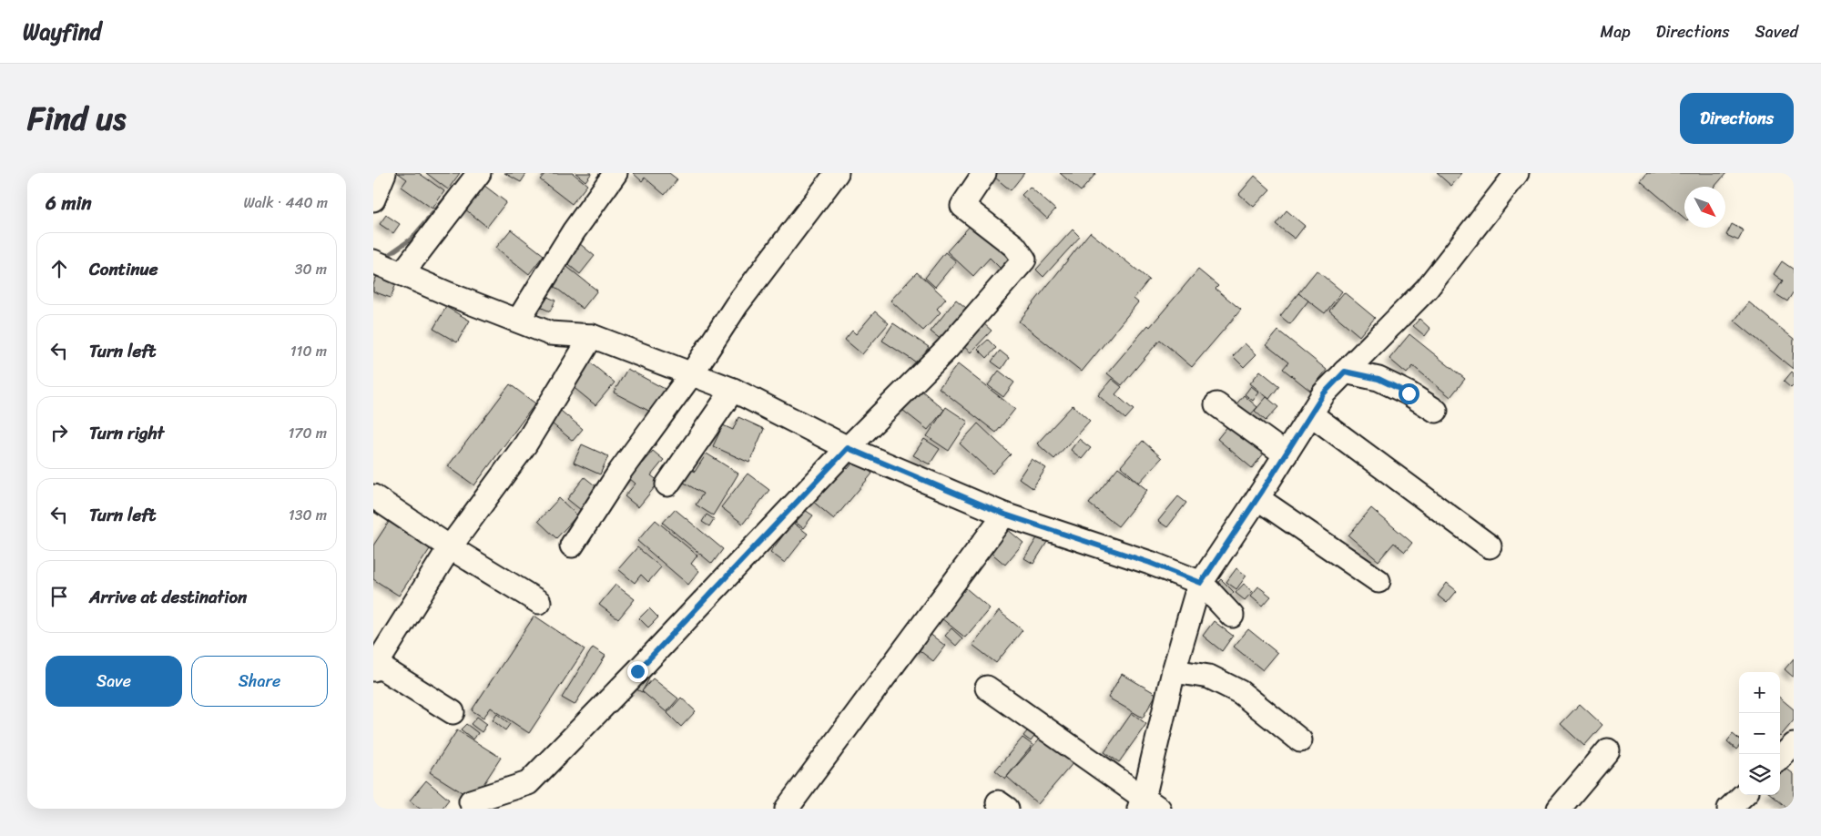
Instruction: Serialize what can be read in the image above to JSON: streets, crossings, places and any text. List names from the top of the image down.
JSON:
{
  "north": "bottom right",
  "page": {
    "header": "Wayfind",
    "nav": ["Map", "Directions", "Saved"],
    "title": "Find us",
    "buttons": [
      "Directions",
      ["Save", "Share"]
    ],
    "heading": ["6 min", "Walk · 440 m"],
    "list": [
      ["Continue", "30 m"],
      ["Turn left", "110 m"],
      ["Turn right", "170 m"],
      ["Turn left", "130 m"],
      "Arrive at destination"
    ],
    "map_buttons": ["+", "−"]
  }
}
